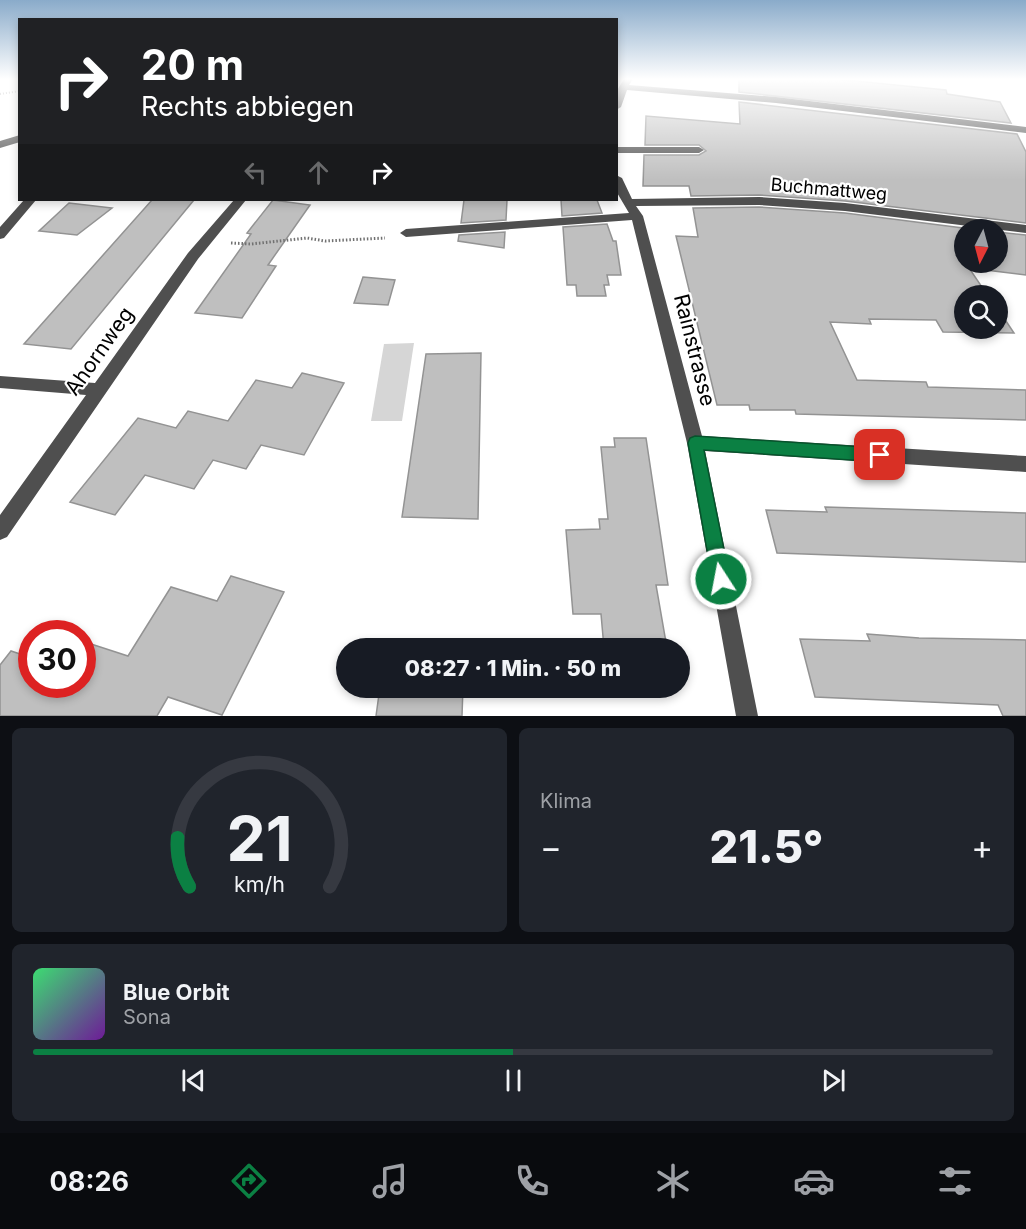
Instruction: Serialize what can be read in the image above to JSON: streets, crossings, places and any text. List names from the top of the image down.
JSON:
{
  "streets": {
    "street": ["Buchmattweg", "Rainstrasse", "Ahornweg"]
  },
  "crossings": [
    ["Buchmattweg", "Rainstrasse"]
  ],
  "north": "bottom",
  "page": {
    "turn": ["20 m", "Rechts abbiegen"],
    "limit": "30",
    "trip": "08:27 · 1 Min. · 50 m",
    "tile": "Klima",
    "heat": ["−", "21.5°", "+"],
    "song": ["Blue Orbit", "Sona"],
    "tabs": "08:26",
    "gauge": ["21", "km/h"]
  }
}
